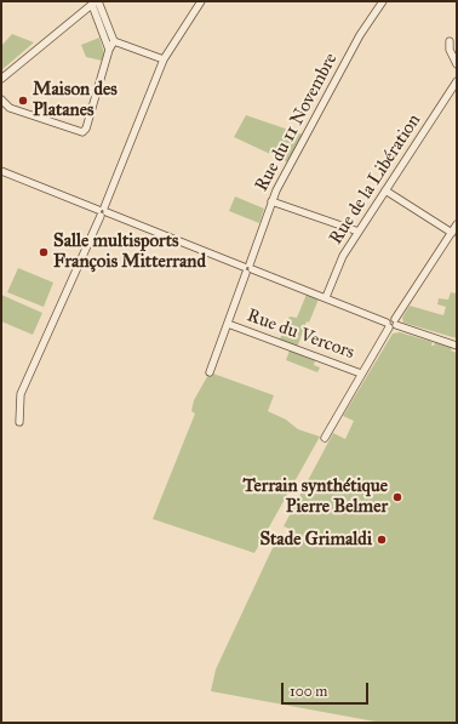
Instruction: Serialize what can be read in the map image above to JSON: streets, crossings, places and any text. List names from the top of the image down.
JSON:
{
  "streets": {
    "street": ["Rue du 11 Novembre", "Rue de la Libération", "Rue du Vercors"]
  },
  "crossings": [
    ["Rue du 11 Novembre", "Rue du Vercors"]
  ],
  "places": [
    "Maison des Platanes",
    "Salle multisports François Mitterrand",
    "Terrain synthétique Pierre Belmer",
    "Stade Grimaldi"
  ],
  "scale_bar": "100 m"
}
